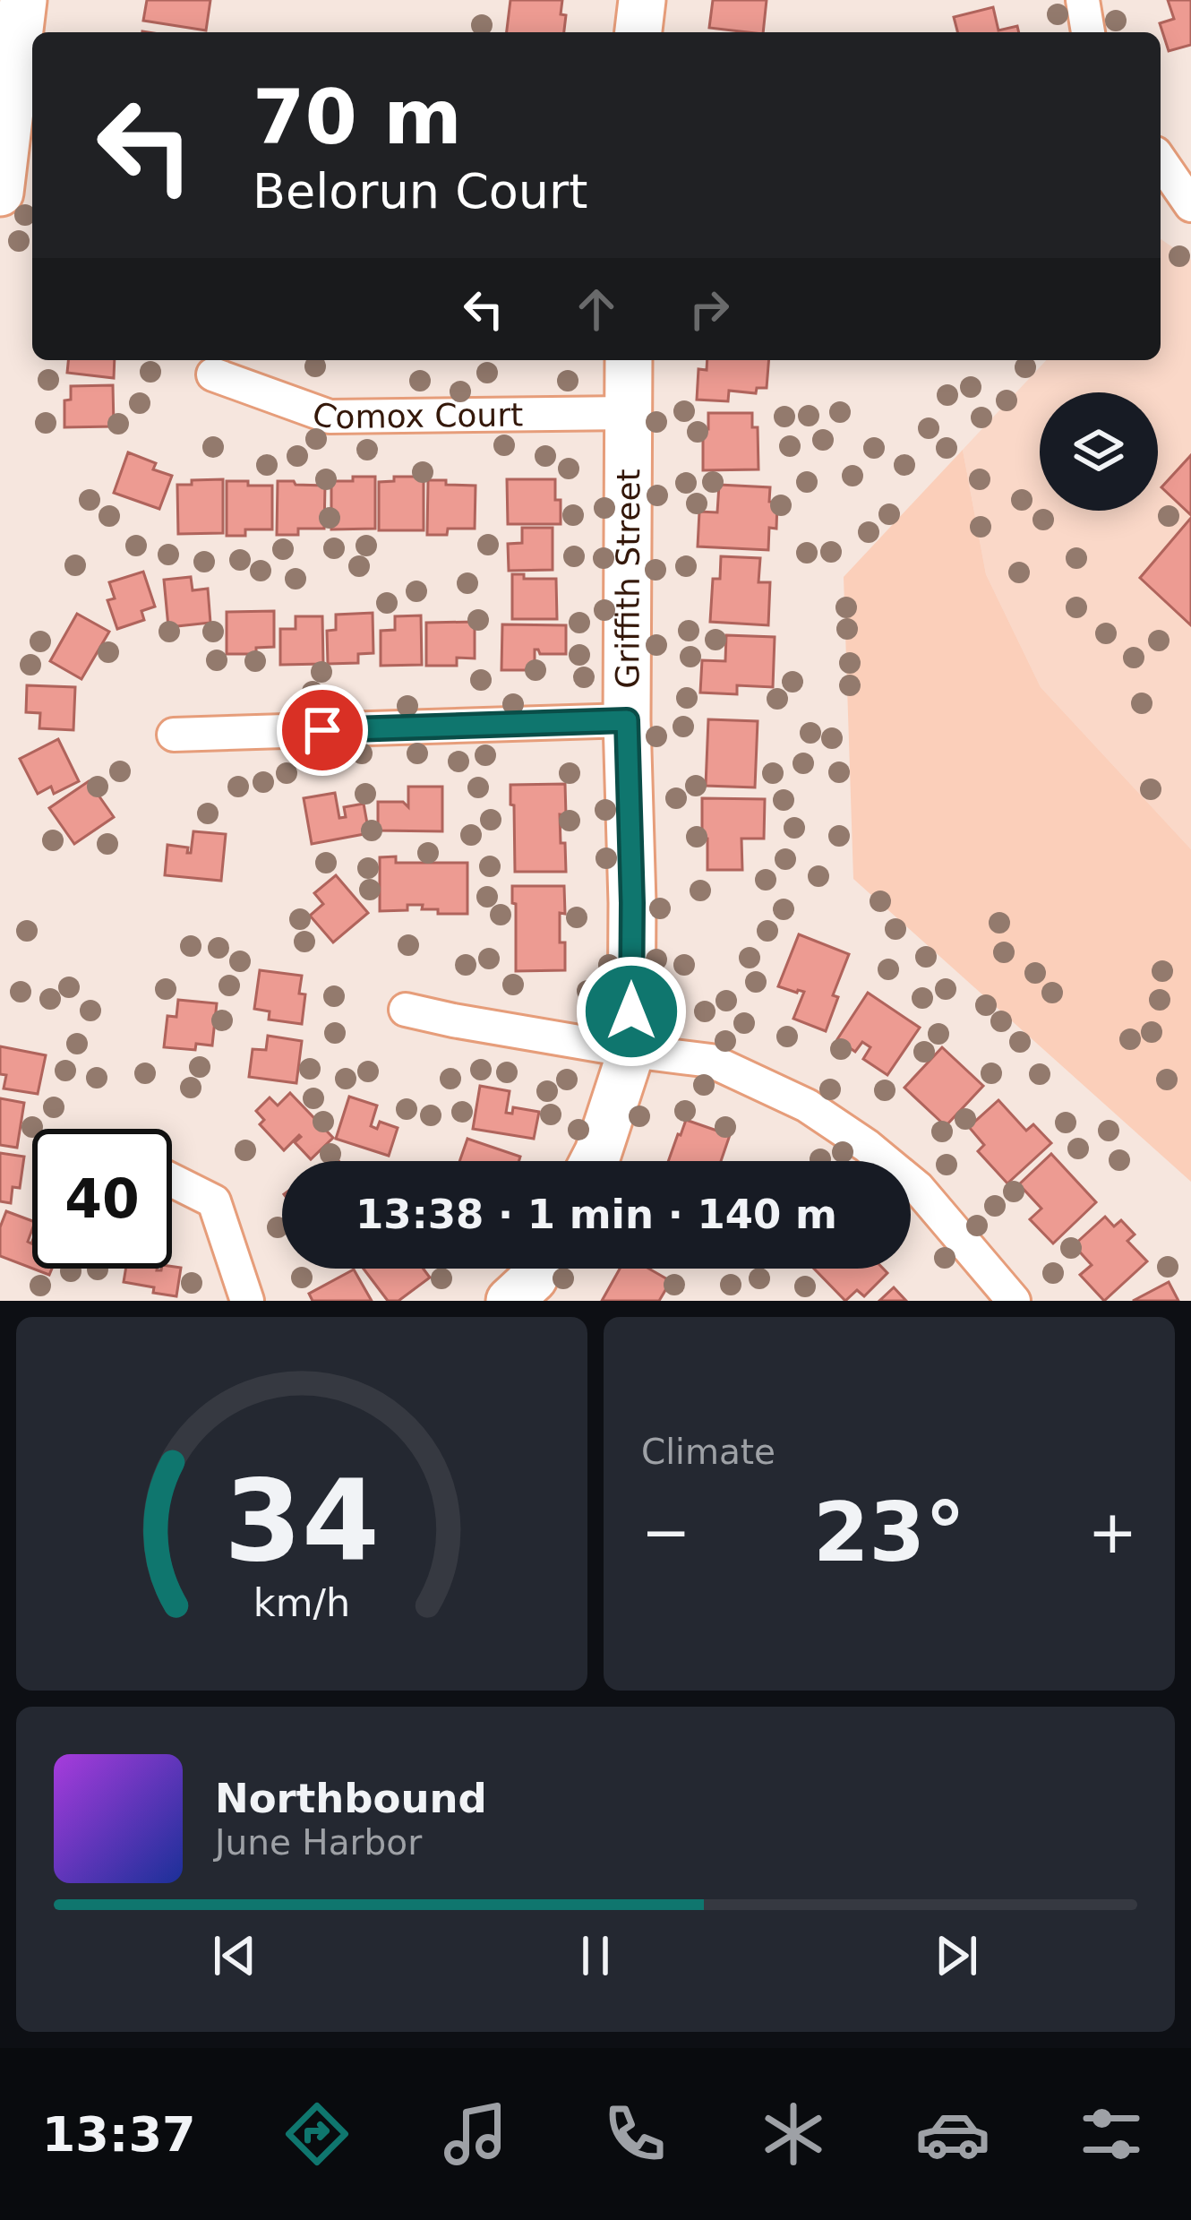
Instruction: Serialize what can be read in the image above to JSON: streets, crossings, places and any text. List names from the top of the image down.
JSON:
{
  "streets": {
    "street": ["Comox Court", "Griffith Street"]
  },
  "crossings": [
    ["Comox Court", "Griffith Street"]
  ],
  "page": {
    "turn": ["70 m", "Belorun Court"],
    "limit": "40",
    "trip": "13:38 · 1 min · 140 m",
    "tile": "Climate",
    "heat": ["−", "23°", "+"],
    "song": ["Northbound", "June Harbor"],
    "tabs": "13:37",
    "gauge": ["34", "km/h"]
  }
}
